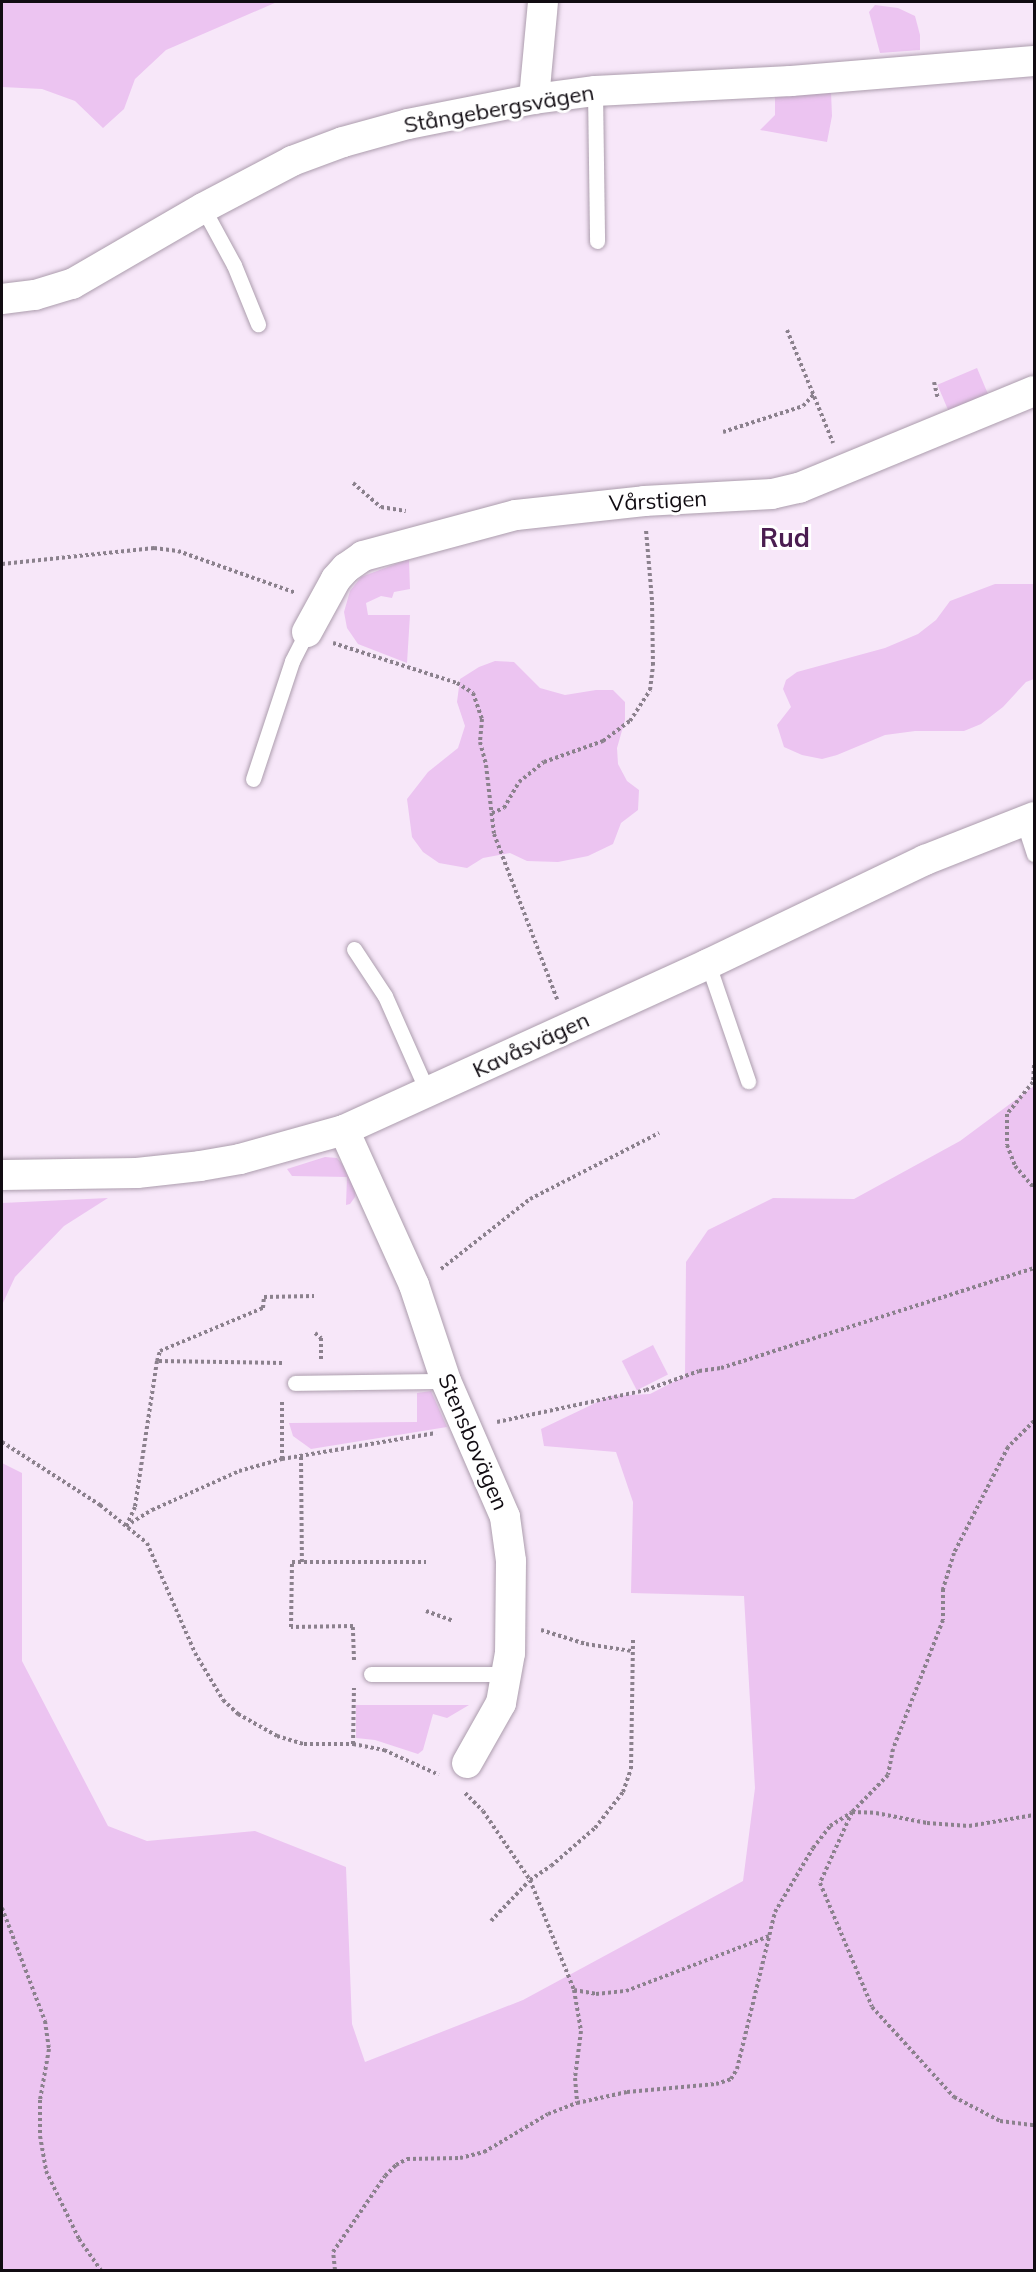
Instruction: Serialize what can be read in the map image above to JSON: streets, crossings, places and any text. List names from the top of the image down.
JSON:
{
  "streets": {
    "street": [
      "Stångebergsvägen",
      "Vårstigen",
      "Kavåsvägen",
      "Stensbovägen"
    ]
  },
  "crossings": [
    ["Kavåsvägen", "Stensbovägen"]
  ],
  "districts": ["Rud"]
}
